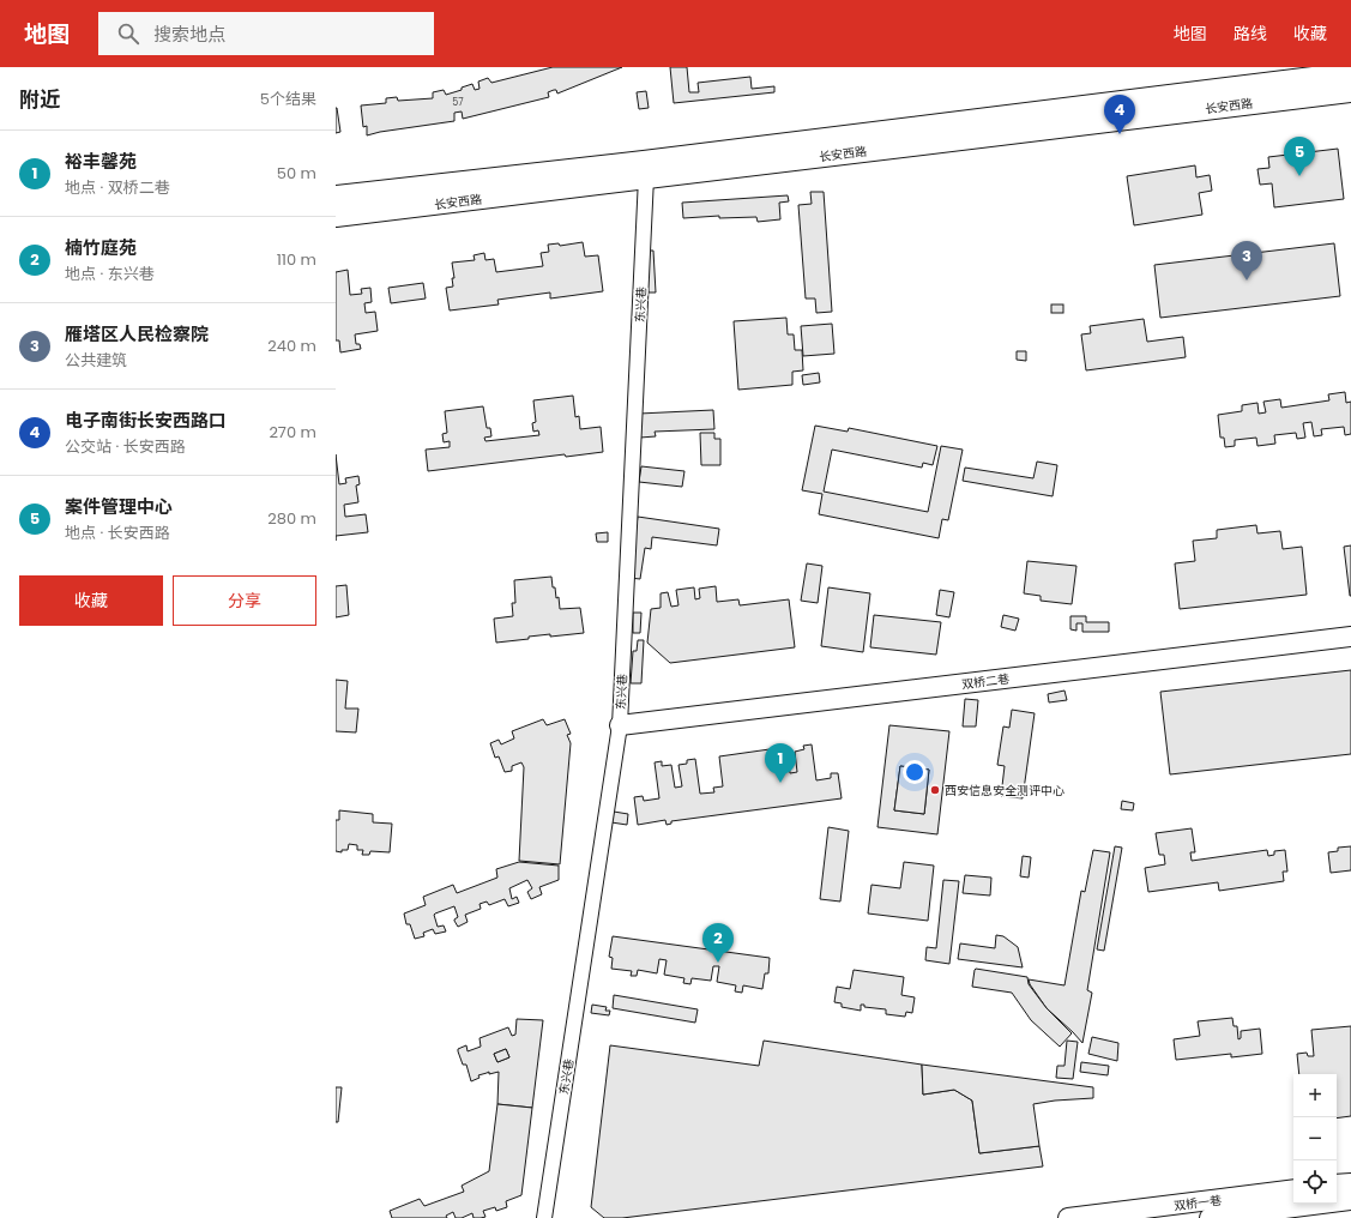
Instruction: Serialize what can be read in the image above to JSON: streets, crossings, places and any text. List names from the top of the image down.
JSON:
{
  "streets": {
    "main road": ["长安西路"],
    "street": ["东兴巷", "双桥二巷", "双桥一巷"]
  },
  "crossings": [
    ["长安西路", "东兴巷"],
    ["东兴巷", "双桥二巷"]
  ],
  "places": ["西安信息安全测评中心"],
  "house_numbers": ["57"],
  "page": {
    "header": "地图",
    "search": "搜索地点",
    "nav": ["地图", "路线", "收藏"],
    "heading": ["附近", "5个结果"],
    "pins": [
      "4",
      "5",
      "3",
      "1",
      "2"
    ],
    "list": [
      {
        "mark": "1",
        "name": "裕丰馨苑",
        "note": "地点 · 双桥二巷",
        "value": "50 m"
      },
      {
        "mark": "2",
        "name": "楠竹庭苑",
        "note": "地点 · 东兴巷",
        "value": "110 m"
      },
      {
        "mark": "3",
        "name": "雁塔区人民检察院",
        "note": "公共建筑",
        "value": "240 m"
      },
      {
        "mark": "4",
        "name": "电子南街长安西路口",
        "note": "公交站 · 长安西路",
        "value": "270 m"
      },
      {
        "mark": "5",
        "name": "案件管理中心",
        "note": "地点 · 长安西路",
        "value": "280 m"
      }
    ],
    "buttons": ["收藏", "分享"],
    "map_buttons": ["+", "−"]
  }
}
